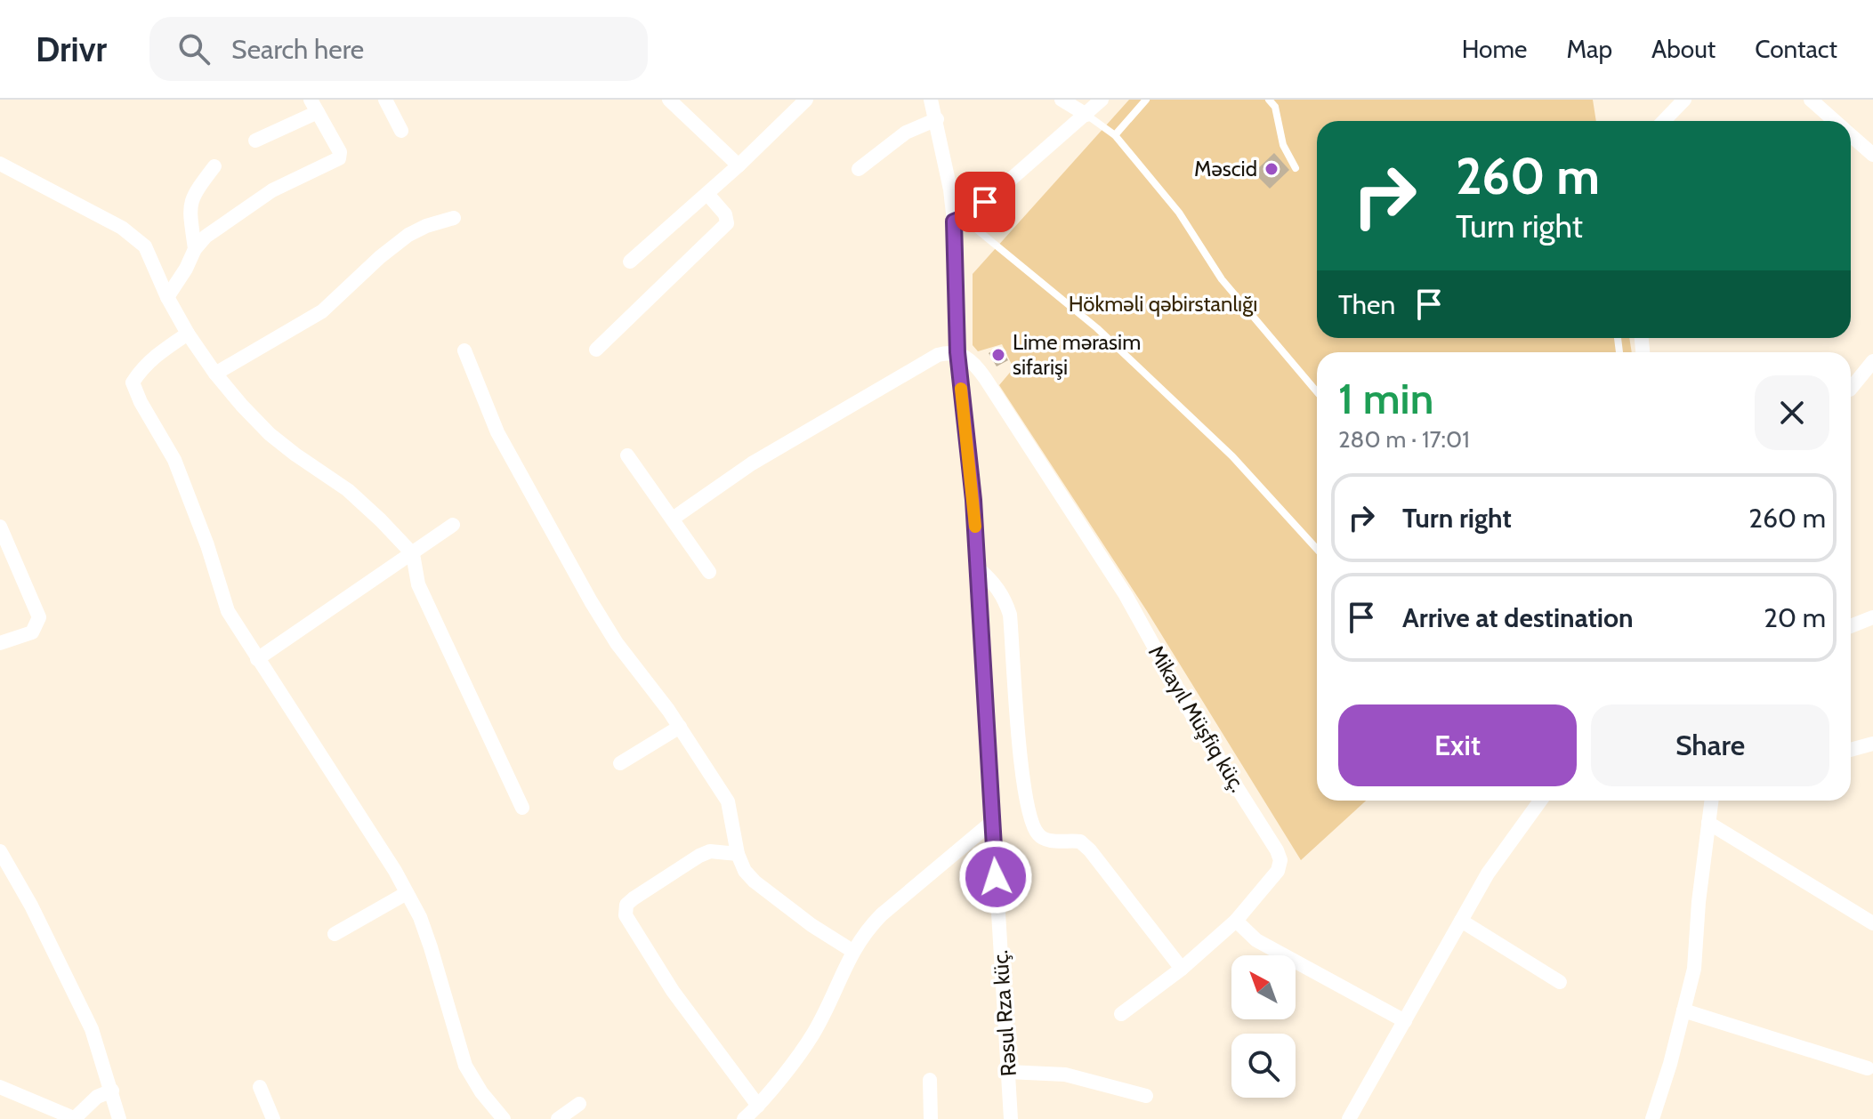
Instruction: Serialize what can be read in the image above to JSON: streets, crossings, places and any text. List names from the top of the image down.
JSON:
{
  "streets": {
    "street": ["Mikayıl Müşfiq küç.", "Rəsul Rza küç."]
  },
  "crossings": [
    ["Mikayıl Müşfiq küç.", "Rəsul Rza küç."]
  ],
  "parks": ["Hökməli qəbirstanlığı"],
  "places": ["Məscid", "Lime mərasim sifarişi"],
  "north": "top left",
  "page": {
    "header": "Drivr",
    "search": "Search here",
    "nav": [
      "Home",
      "Map",
      "About",
      "Contact"
    ],
    "turn": ["260 m", "Turn right"],
    "then": "Then",
    "heading": ["1 min", "280 m · 17:01"],
    "list": [
      {
        "name": "Turn right",
        "value": "260 m"
      },
      {
        "name": "Arrive at destination",
        "value": "20 m"
      }
    ],
    "buttons": ["Exit", "Share"]
  }
}
